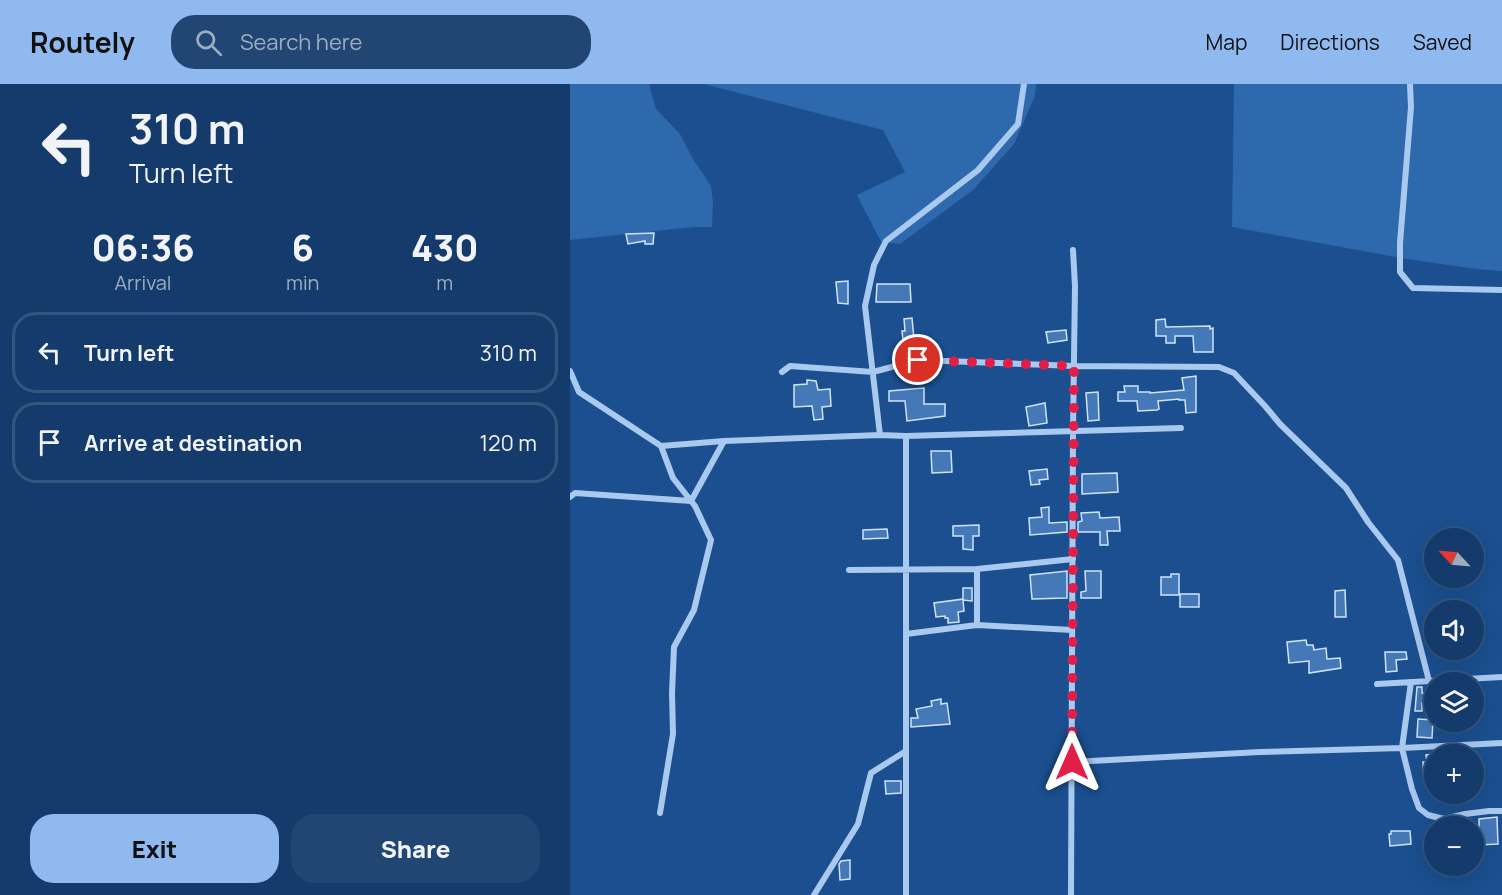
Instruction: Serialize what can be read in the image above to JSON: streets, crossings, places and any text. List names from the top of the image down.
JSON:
{
  "north": "top left",
  "page": {
    "header": "Routely",
    "search": "Search here",
    "nav": ["Map", "Directions", "Saved"],
    "turn": ["310 m", "Turn left"],
    "eta": [
      "06:36",
      "Arrival",
      "6",
      "min",
      "430",
      "m"
    ],
    "list": [
      {
        "name": "Turn left",
        "value": "310 m"
      },
      {
        "name": "Arrive at destination",
        "value": "120 m"
      }
    ],
    "map_buttons": ["+", "−"],
    "buttons": ["Exit", "Share"]
  }
}
